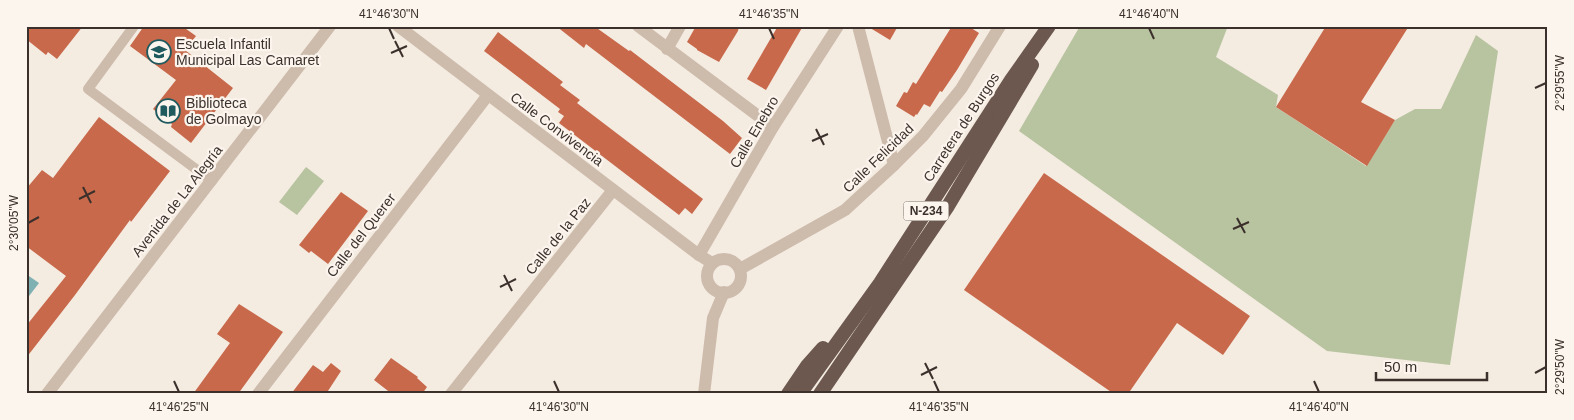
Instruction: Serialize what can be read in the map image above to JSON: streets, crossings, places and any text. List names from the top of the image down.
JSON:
{
  "streets": {
    "highway": ["Carretera de Burgos", "N-234"],
    "street": [
      "Calle Convivencia",
      "Calle Enebro",
      "Calle Felicidad",
      "Avenida de La Alegría",
      "Calle del Querer",
      "Calle de la Paz"
    ]
  },
  "crossings": [
    ["Calle Convivencia", "Calle Enebro"],
    ["Calle Convivencia", "Calle Felicidad"],
    ["Calle Convivencia", "Calle del Querer"],
    ["Calle Convivencia", "Calle de la Paz"]
  ],
  "places": {
    "school or university": ["Escuela Infantil Municipal Las Camaret"],
    "library": ["Biblioteca de Golmayo"]
  },
  "scale_bar": "50 m",
  "coordinates": [
    "41°46'30\"N",
    "41°46'35\"N",
    "41°46'40\"N",
    "2°29'55\"W",
    "2°30'05\"W",
    "2°29'50\"W",
    "41°46'25\"N"
  ]
}
